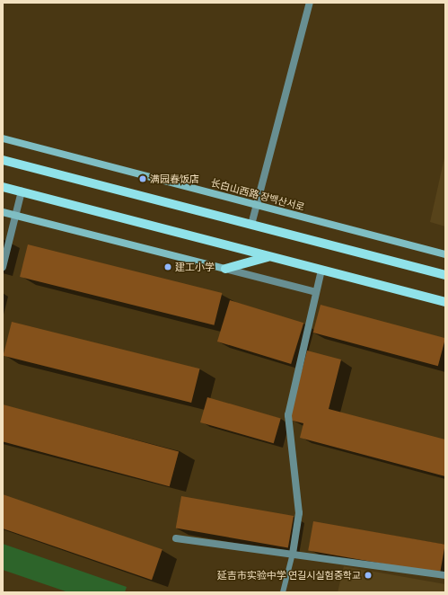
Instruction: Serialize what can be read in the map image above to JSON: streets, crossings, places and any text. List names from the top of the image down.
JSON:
{
  "streets": {
    "street": ["长白山西路 장백산서로"]
  },
  "places": ["满园春饭店", "建工小学", "延吉市实验中学 연길시실험중학교"]
}
